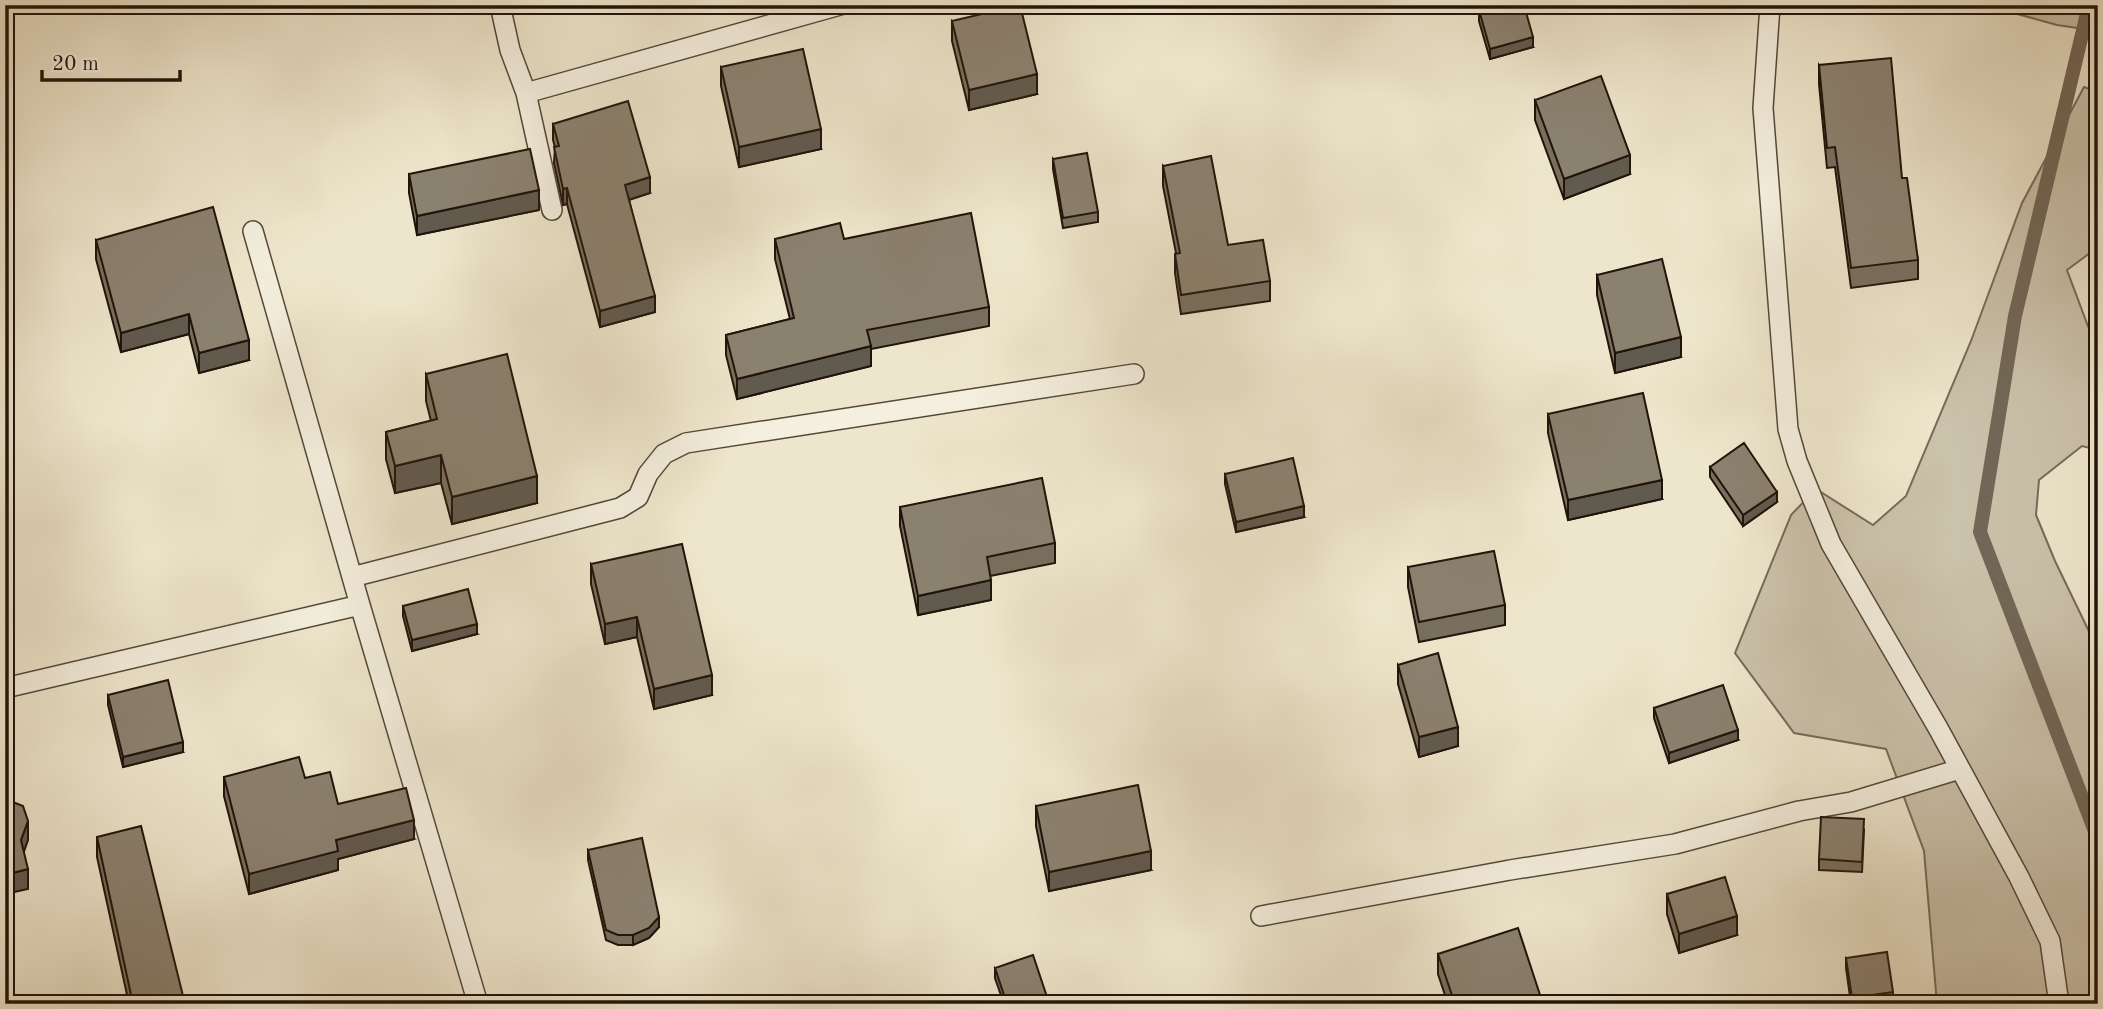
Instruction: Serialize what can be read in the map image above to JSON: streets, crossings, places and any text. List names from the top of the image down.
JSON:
{
  "scale_bar": "20 m"
}
